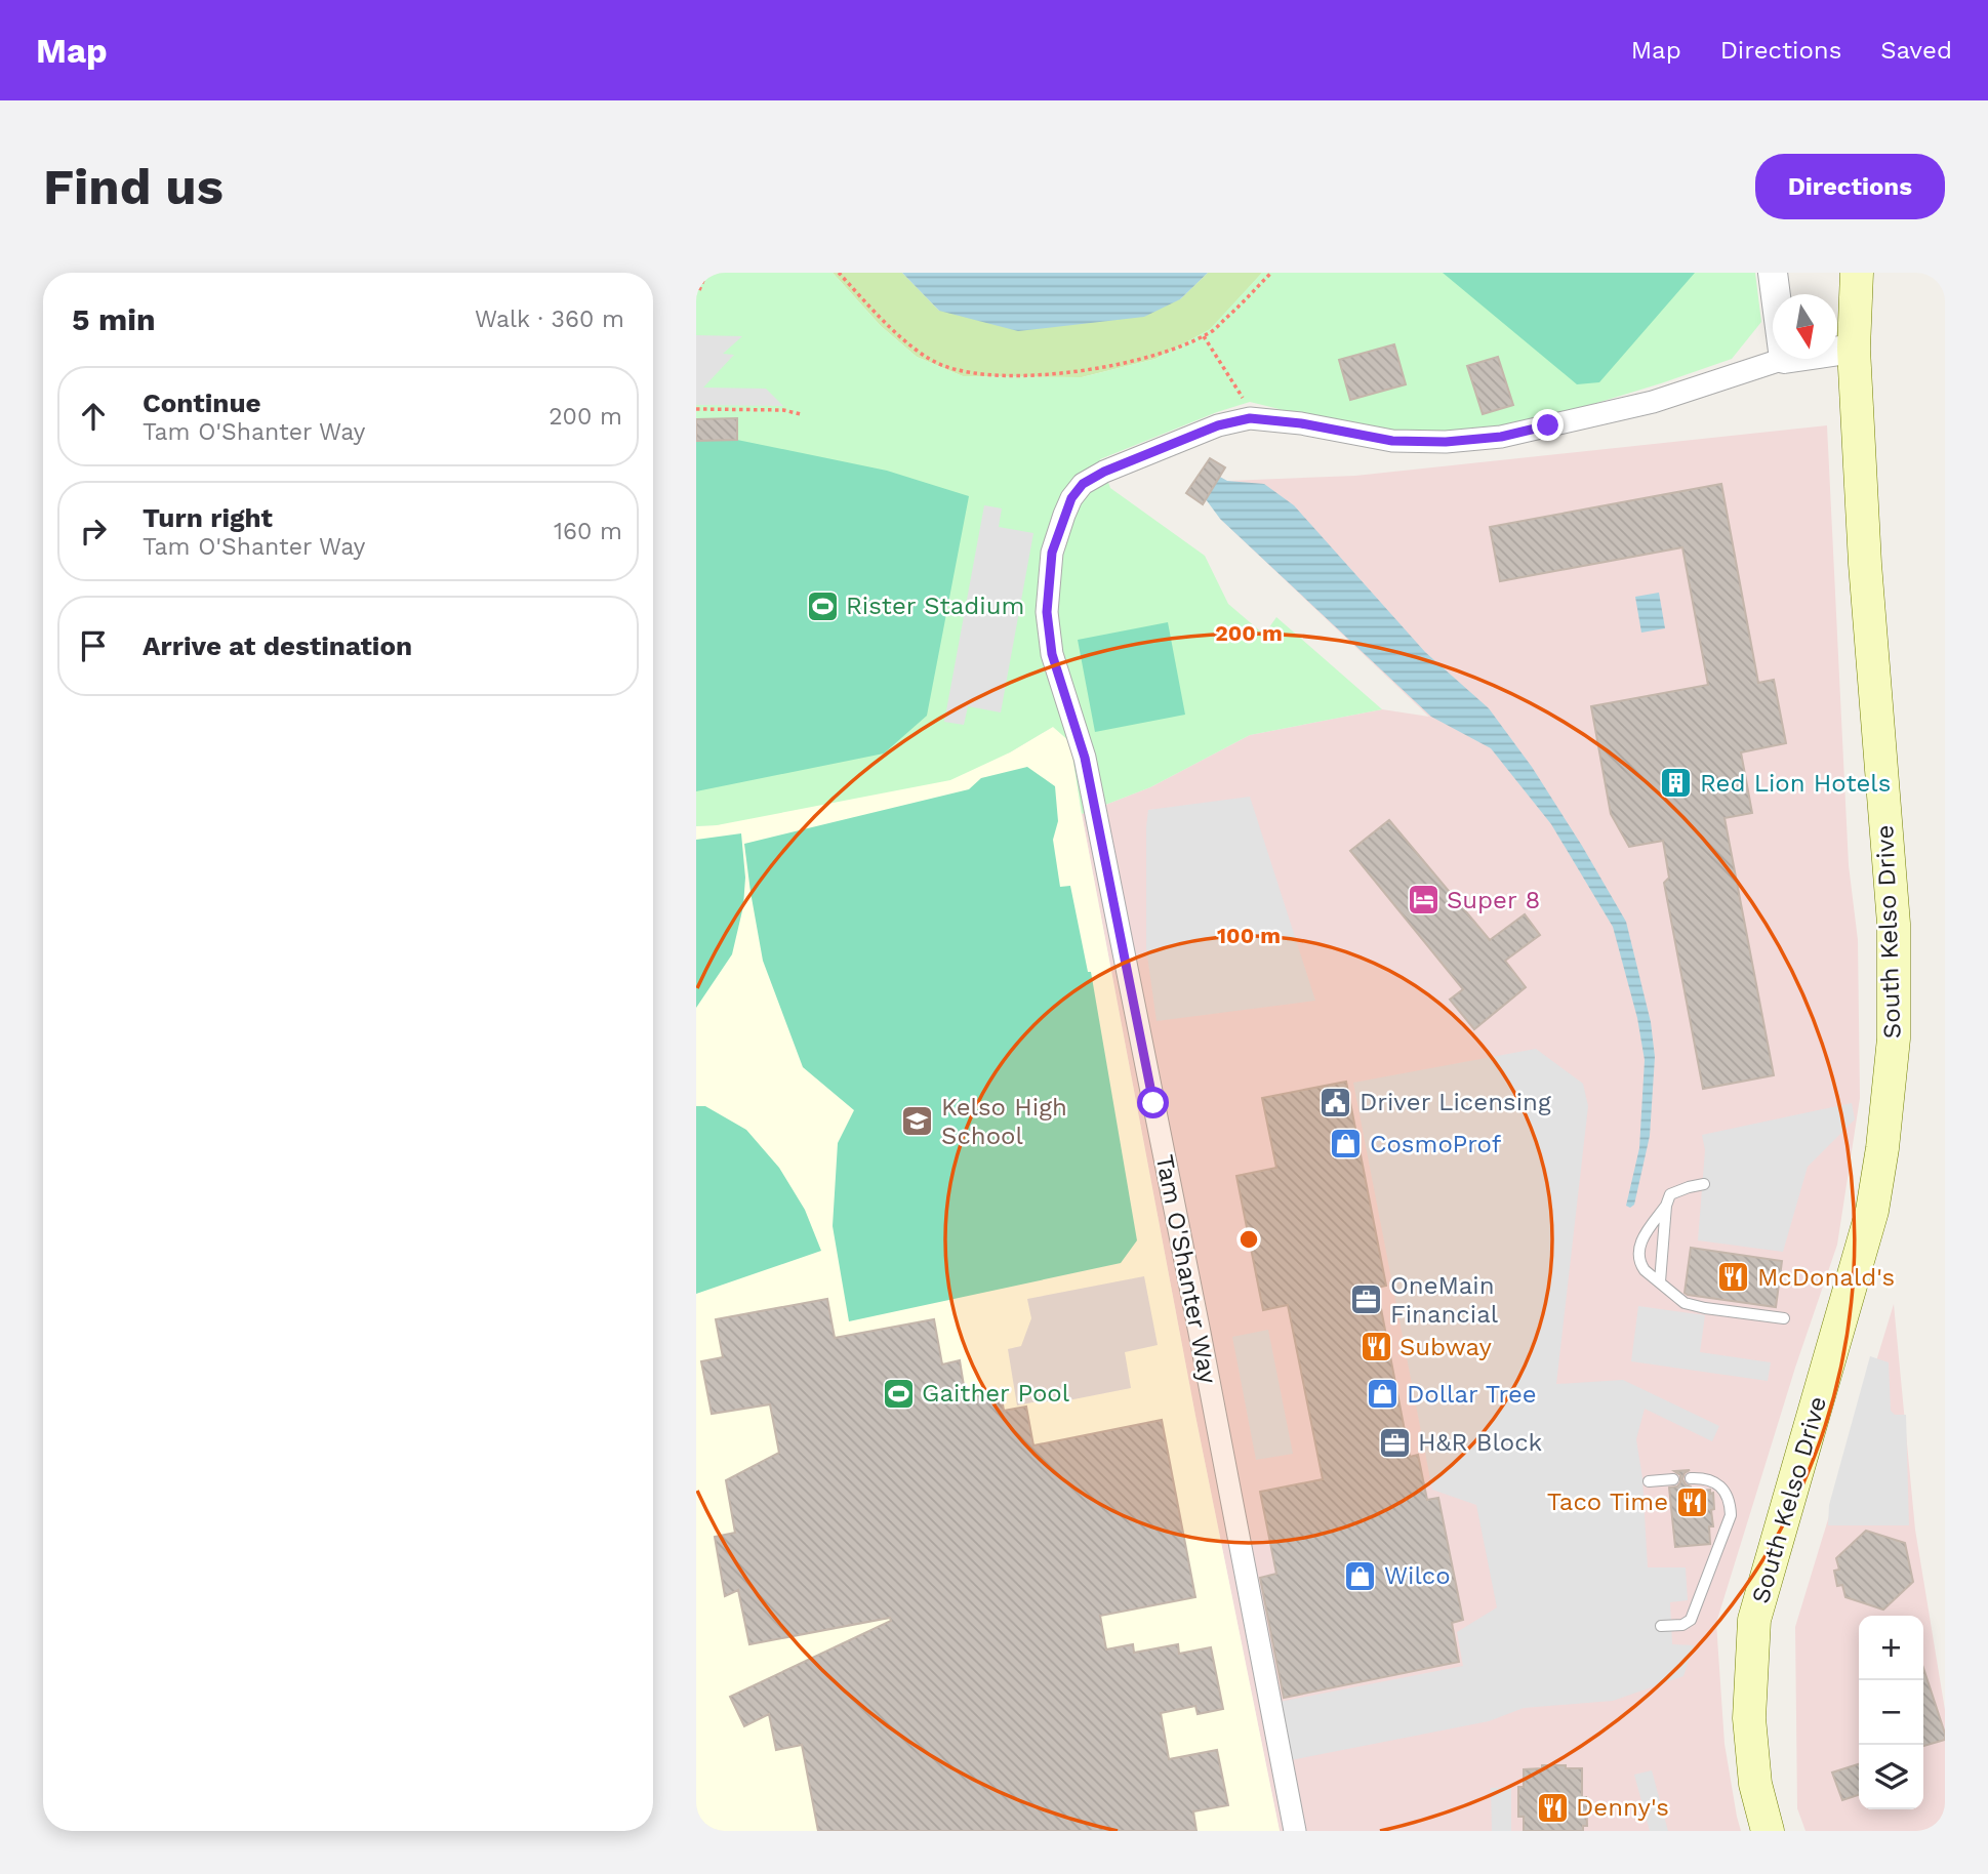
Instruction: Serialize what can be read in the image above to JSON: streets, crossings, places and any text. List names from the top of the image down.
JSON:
{
  "streets": {
    "main road": ["South Kelso Drive"],
    "street": ["Tam O'Shanter Way"]
  },
  "crossings": [
    ["South Kelso Drive", "Tam O'Shanter Way"]
  ],
  "places": {
    "sports": ["Rister Stadium", "Gaither Pool"],
    "building": ["Red Lion Hotels"],
    "hotel": ["Super 8"],
    "public building": ["Driver Licensing"],
    "school or university": ["Kelso High School"],
    "shop": ["CosmoProf", "Dollar Tree", "Wilco"],
    "restaurant": [
      "McDonald's",
      "Subway",
      "Taco Time",
      "Denny's"
    ],
    "office": ["OneMain Financial", "H&R Block"]
  },
  "north": "bottom",
  "page": {
    "header": "Map",
    "nav": ["Map", "Directions", "Saved"],
    "buttons": "Directions",
    "title": "Find us",
    "heading": ["5 min", "Walk · 360 m"],
    "list": [
      ["Continue", "Tam O'Shanter Way", "200 m"],
      ["Turn right", "Tam O'Shanter Way", "160 m"],
      "Arrive at destination"
    ],
    "map_buttons": ["+", "−"]
  },
  "rings": ["200 m", "100 m"]
}
